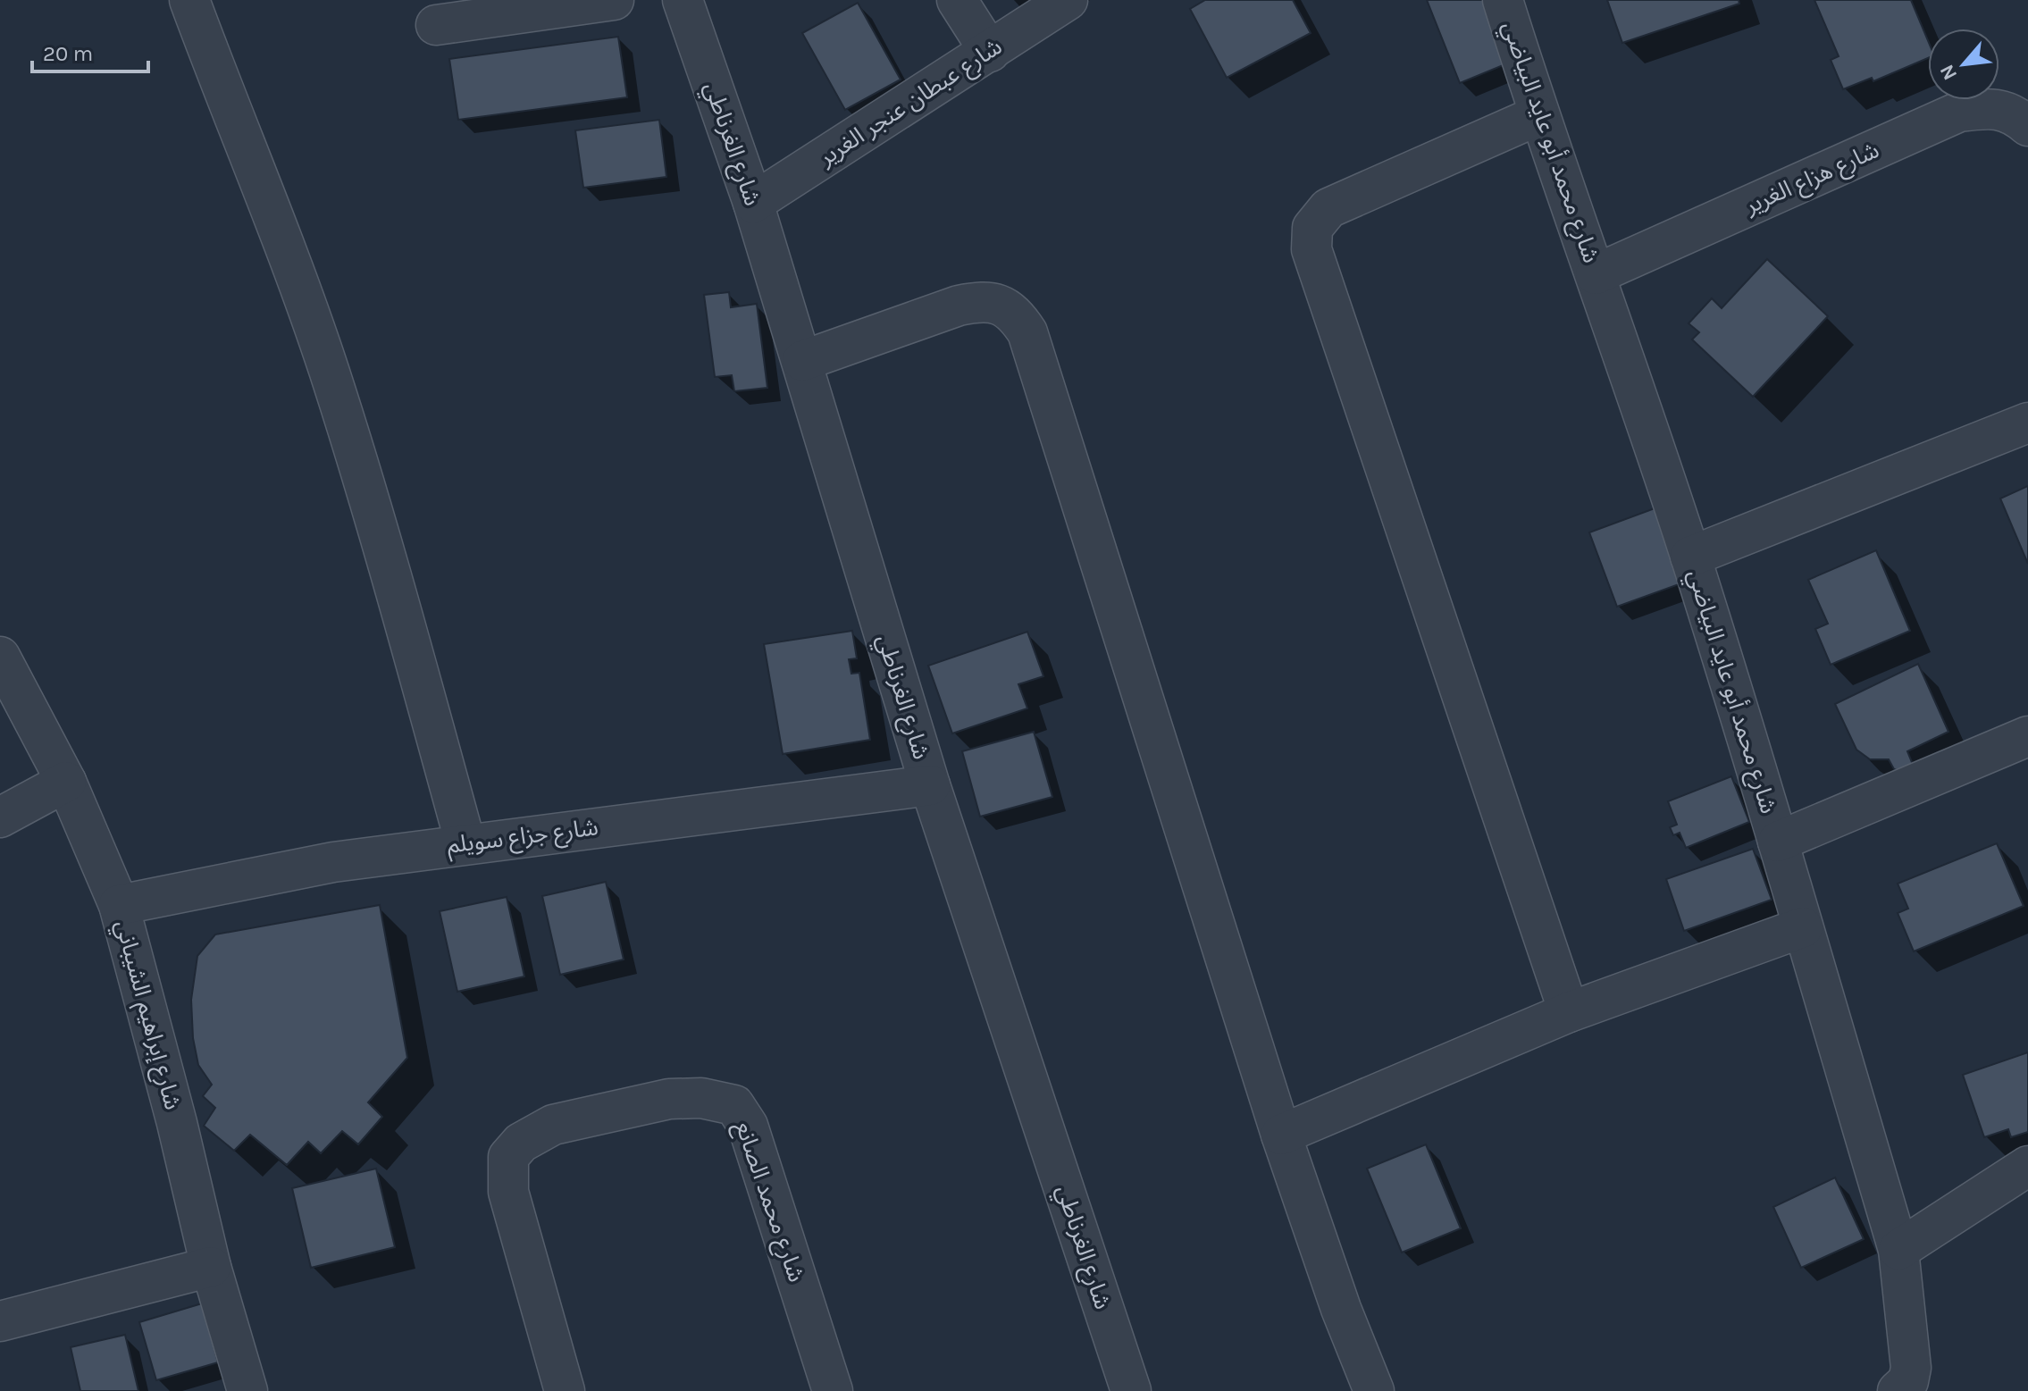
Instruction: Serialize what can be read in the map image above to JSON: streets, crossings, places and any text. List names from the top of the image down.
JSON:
{
  "streets": {
    "street": [
      "شارع عبطان عنجر الغرير",
      "شارع محمد أبو عايد البياضي",
      "شارع الغرناطي",
      "شارع هزاع الغرير",
      "شارع جزاع سويلم",
      "شارع إبراهيم الشيباني",
      "شارع محمد الصانع"
    ]
  },
  "crossings": [
    ["شارع عبطان عنجر الغرير", "شارع الغرناطي"],
    ["شارع محمد أبو عايد البياضي", "شارع هزاع الغرير"],
    ["شارع الغرناطي", "شارع جزاع سويلم"],
    ["شارع جزاع سويلم", "شارع إبراهيم الشيباني"]
  ],
  "scale_bar": "20 m",
  "north": "bottom left"
}
